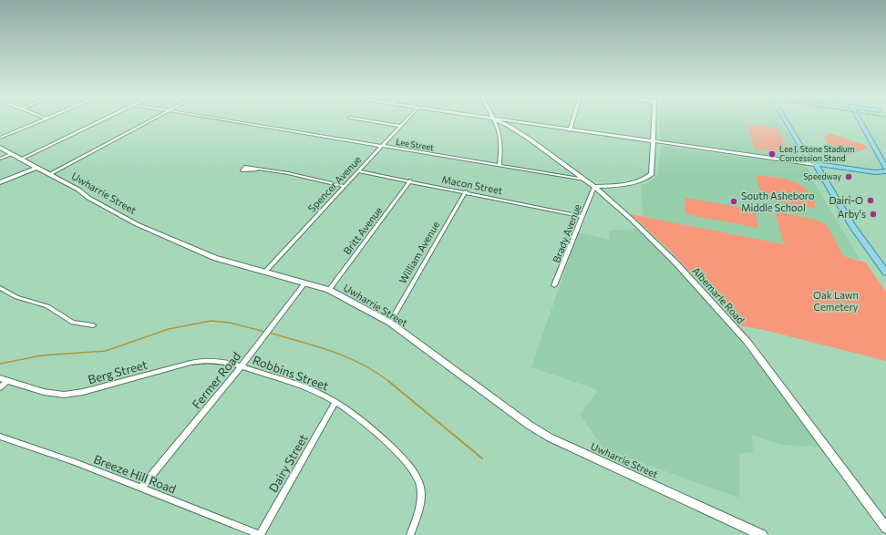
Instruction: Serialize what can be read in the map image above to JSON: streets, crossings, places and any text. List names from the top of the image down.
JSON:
{
  "streets": {
    "street": [
      "Lee Street",
      "Spencer Avenue",
      "Macon Street",
      "Uwharrie Street",
      "Britt Avenue",
      "Brady Avenue",
      "William Avenue",
      "Albemarle Road",
      "Berg Street",
      "Robbins Street",
      "Fermer Road",
      "Dairy Street",
      "Breeze Hill Road"
    ]
  },
  "crossings": [
    ["Lee Street", "Spencer Avenue"],
    ["Lee Street", "Albemarle Road"],
    ["Spencer Avenue", "Macon Street"],
    ["Spencer Avenue", "Uwharrie Street"],
    ["Macon Street", "Britt Avenue"],
    ["Macon Street", "Brady Avenue"],
    ["Macon Street", "William Avenue"],
    ["Uwharrie Street", "Britt Avenue"],
    ["Uwharrie Street", "William Avenue"],
    ["Uwharrie Street", "Fermer Road"],
    ["Brady Avenue", "Albemarle Road"],
    ["Berg Street", "Robbins Street"],
    ["Berg Street", "Fermer Road"],
    ["Robbins Street", "Fermer Road"],
    ["Robbins Street", "Dairy Street"],
    ["Fermer Road", "Breeze Hill Road"],
    ["Dairy Street", "Breeze Hill Road"]
  ],
  "parks": ["Oak Lawn Cemetery"],
  "places": [
    "Lee J. Stone Stadium Concession Stand",
    "Speedway",
    "Dairi-O",
    "South Asheboro Middle School",
    "Arby's"
  ]
}
